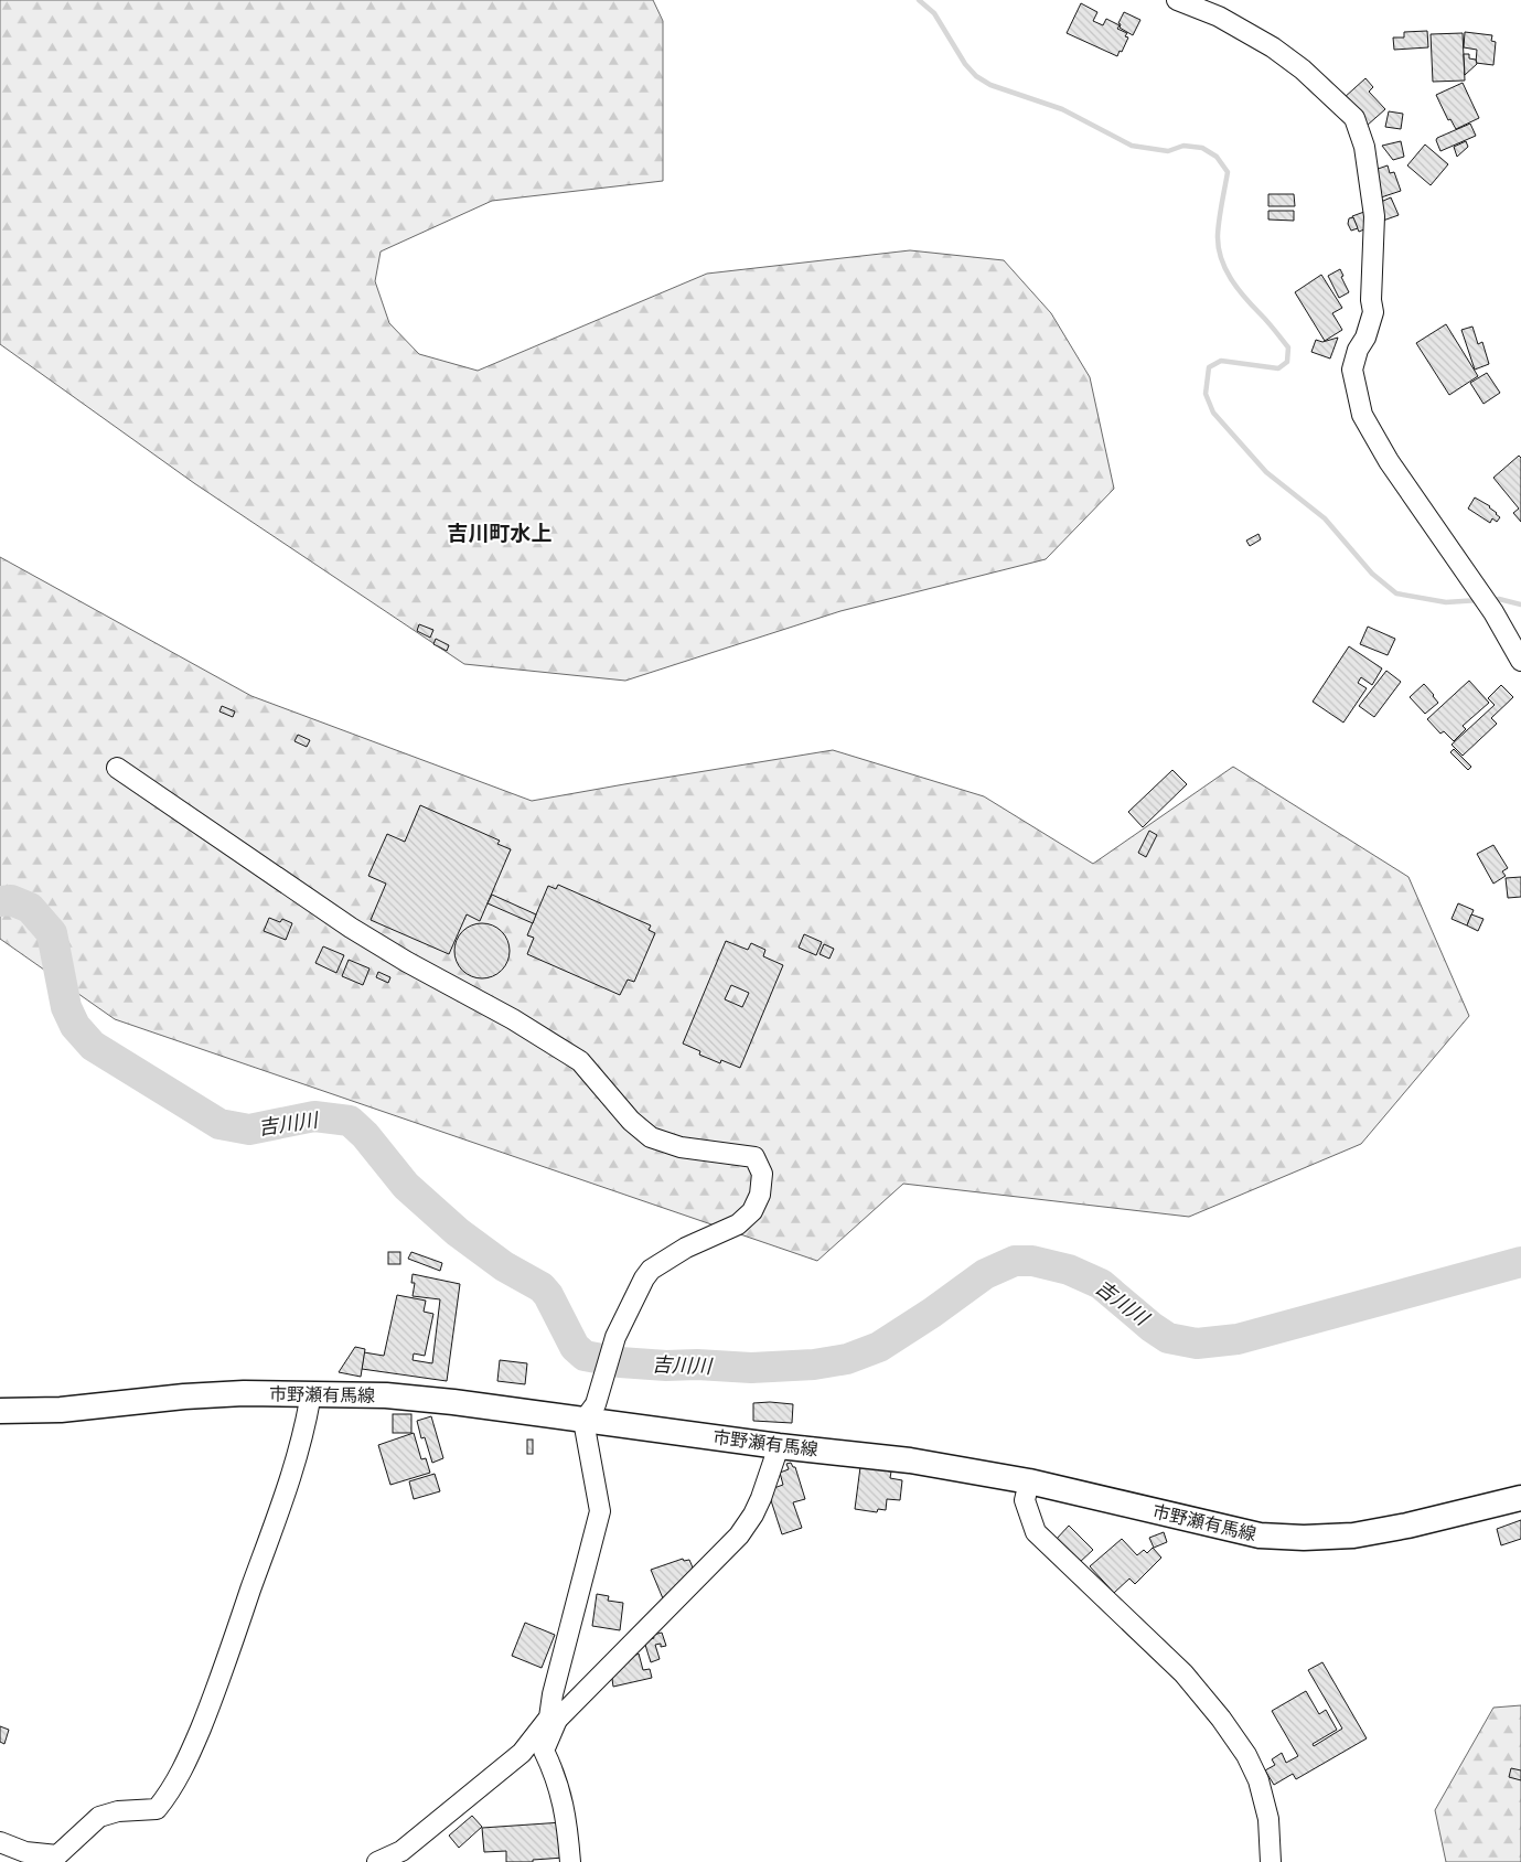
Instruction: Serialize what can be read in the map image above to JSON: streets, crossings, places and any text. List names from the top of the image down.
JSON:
{
  "streets": {
    "main road": ["市野瀬有馬線"]
  },
  "districts": ["吉川町水上"],
  "water": ["吉川川"]
}
